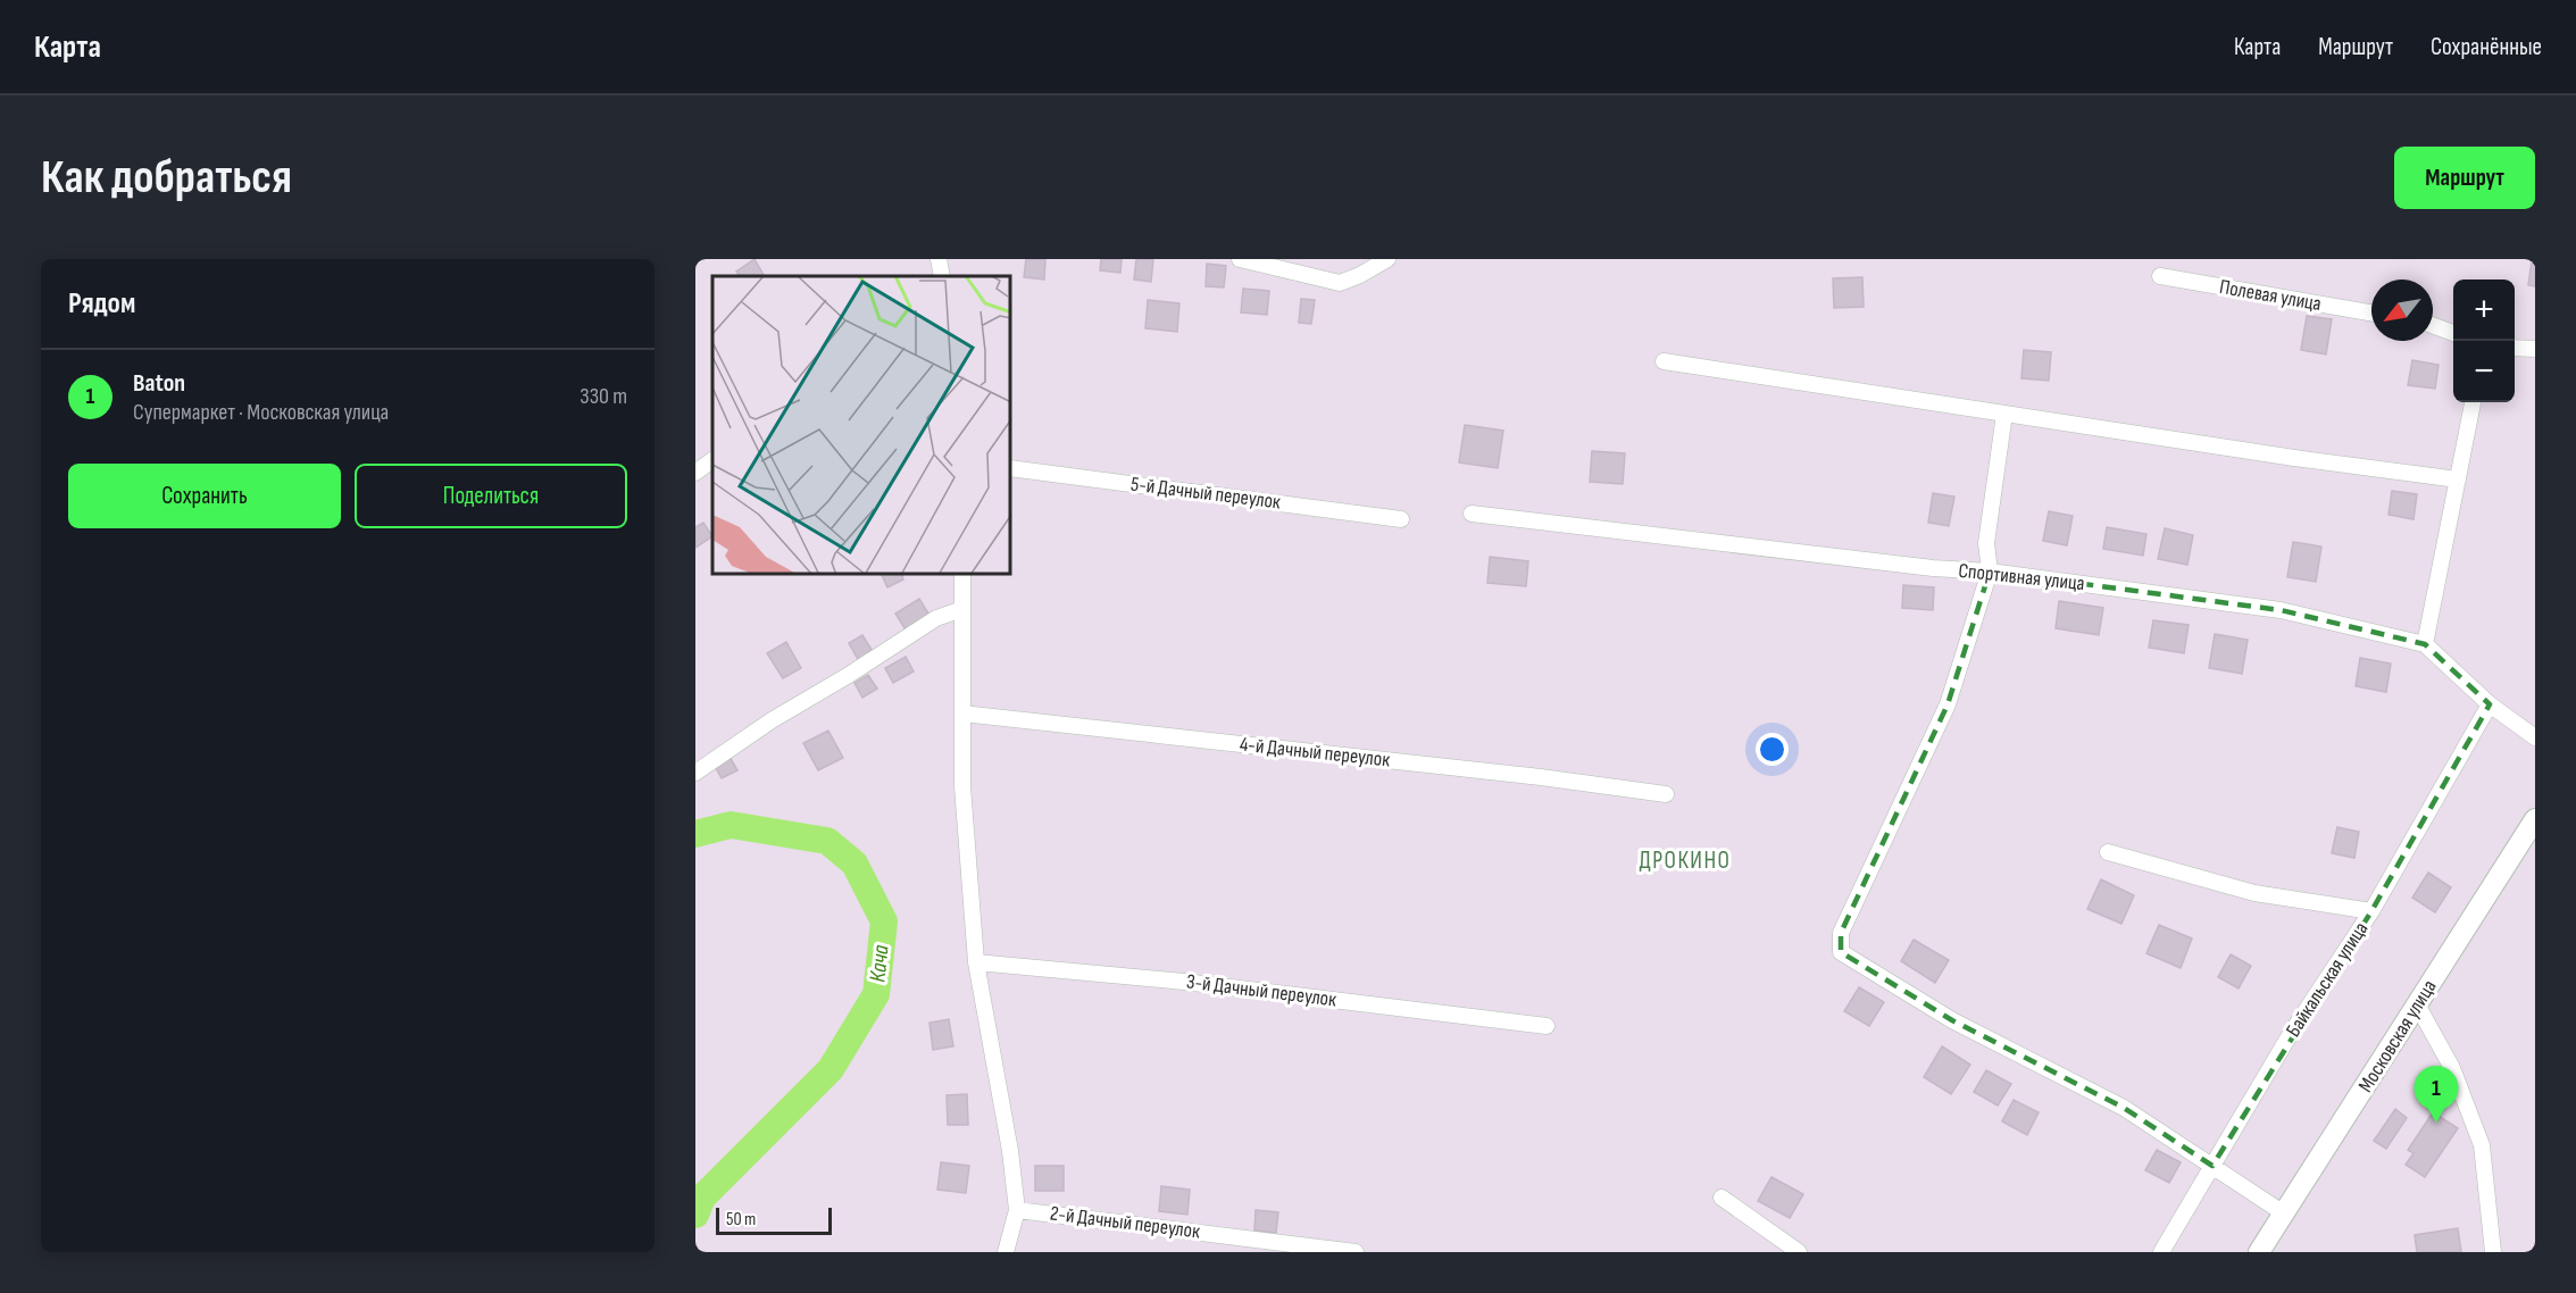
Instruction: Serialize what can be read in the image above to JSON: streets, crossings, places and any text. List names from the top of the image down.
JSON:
{
  "streets": {
    "street": [
      "Полевая улица",
      "5-й Дачный переулок",
      "Спортивная улица",
      "4-й Дачный переулок",
      "Байкальская улица",
      "3-й Дачный переулок",
      "Московская улица",
      "2-й Дачный переулок"
    ]
  },
  "crossings": [
    ["Спортивная улица", "Байкальская улица"]
  ],
  "districts": ["ДРОКИНО"],
  "water": ["Кача"],
  "scale_bar": "50 m",
  "north": "bottom left",
  "page": {
    "header": "Карта",
    "nav": ["Карта", "Маршрут", "Сохранённые"],
    "buttons": [
      "Маршрут",
      ["Сохранить", "Поделиться"]
    ],
    "title": "Как добраться",
    "heading": "Рядом",
    "map_buttons": ["+", "−"],
    "list": [
      {
        "mark": "1",
        "name": "Baton",
        "note": "Супермаркет · Московская улица",
        "value": "330 m"
      }
    ],
    "pins": "1",
    "scale": "50 m"
  }
}
